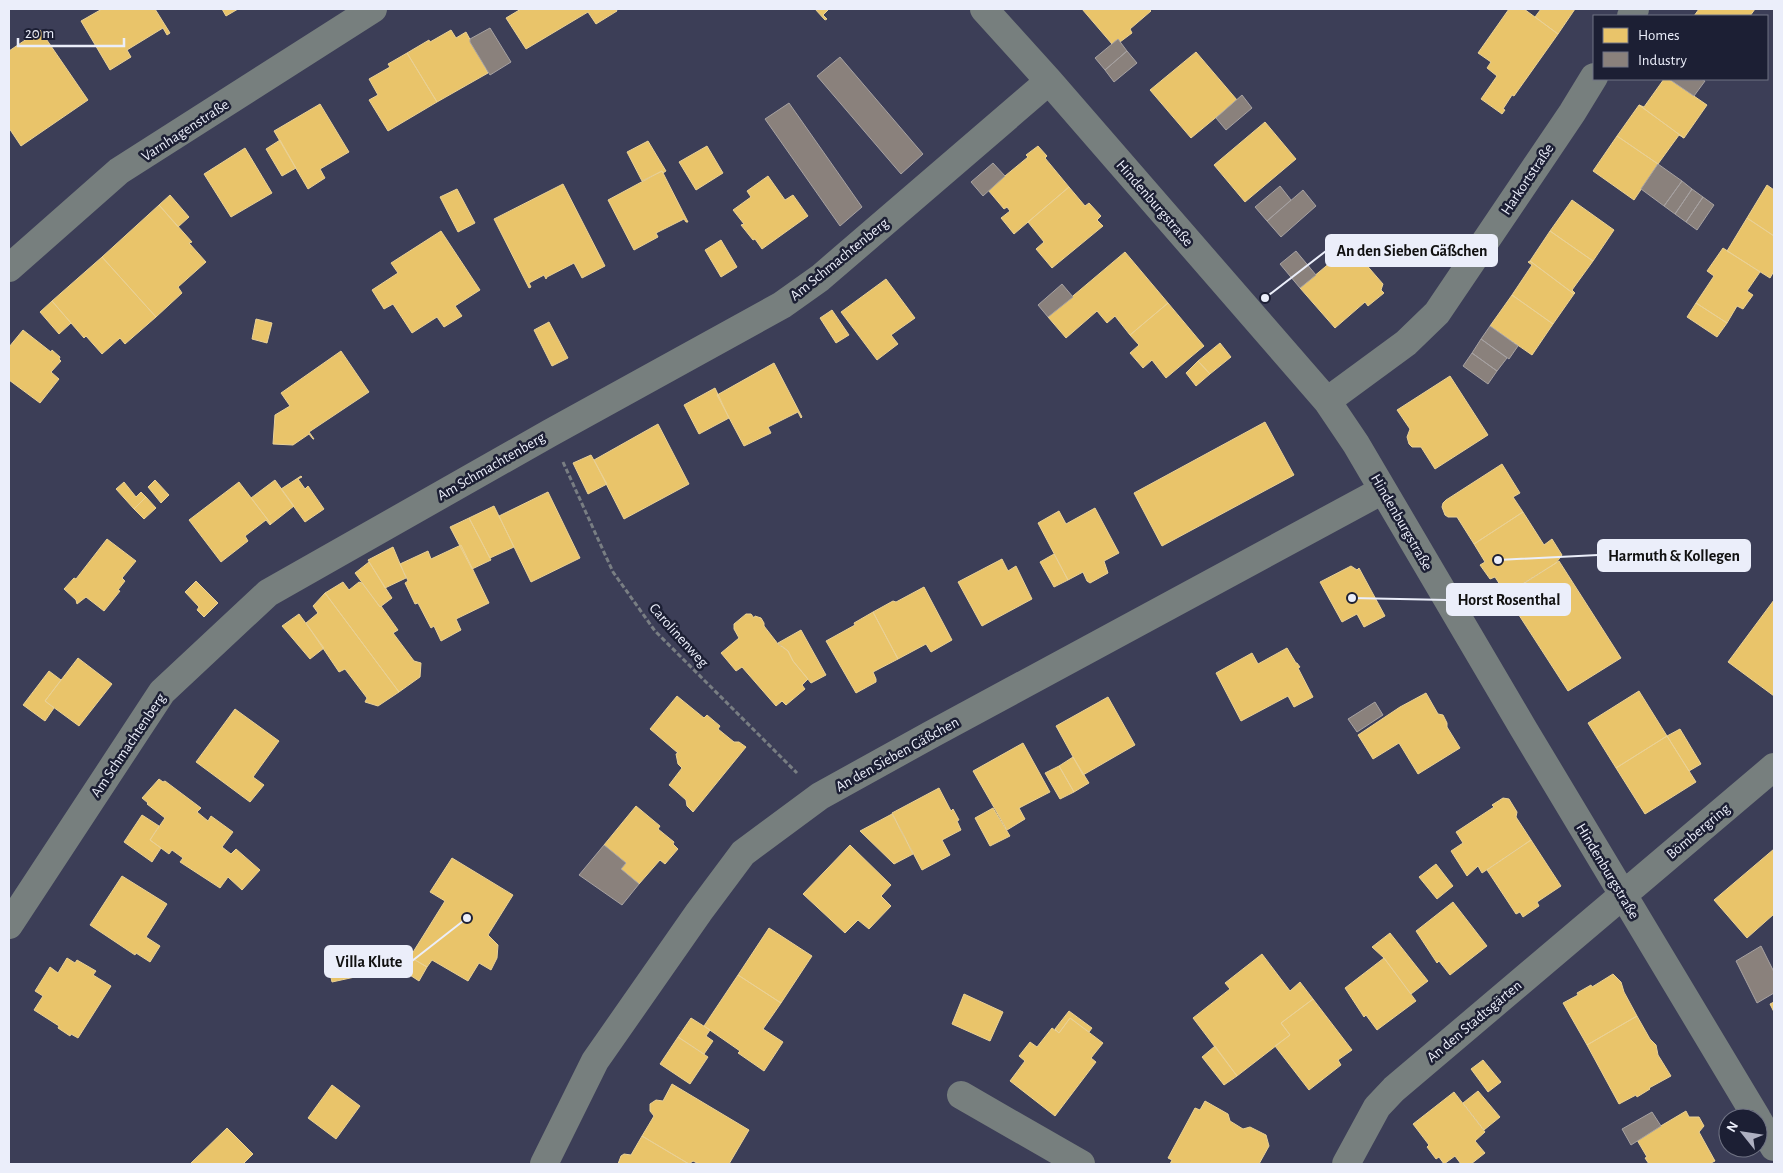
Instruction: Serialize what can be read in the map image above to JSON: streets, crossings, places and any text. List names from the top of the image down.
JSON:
{
  "streets": {
    "street": [
      "Varnhagenstraße",
      "Harkortstraße",
      "Hindenburgstraße",
      "Am Schmachtenberg",
      "An den Sieben Gäßchen",
      "Bömbergring",
      "An den Stadtsgärten"
    ],
    "path": ["Carolinenweg"]
  },
  "crossings": [
    ["Harkortstraße", "Hindenburgstraße"],
    ["Hindenburgstraße", "Am Schmachtenberg"],
    ["Hindenburgstraße", "An den Sieben Gäßchen"],
    ["Hindenburgstraße", "Bömbergring"],
    ["Hindenburgstraße", "An den Stadtsgärten"],
    ["Am Schmachtenberg", "Carolinenweg"],
    ["Carolinenweg", "An den Sieben Gäßchen"],
    ["Bömbergring", "An den Stadtsgärten"]
  ],
  "places": [
    "An den Sieben Gäßchen",
    "Harmuth & Kollegen",
    "Horst Rosenthal",
    "Villa Klute"
  ],
  "legend": ["Homes", "Industry"],
  "scale_bar": "20 m",
  "north": "top left"
}
